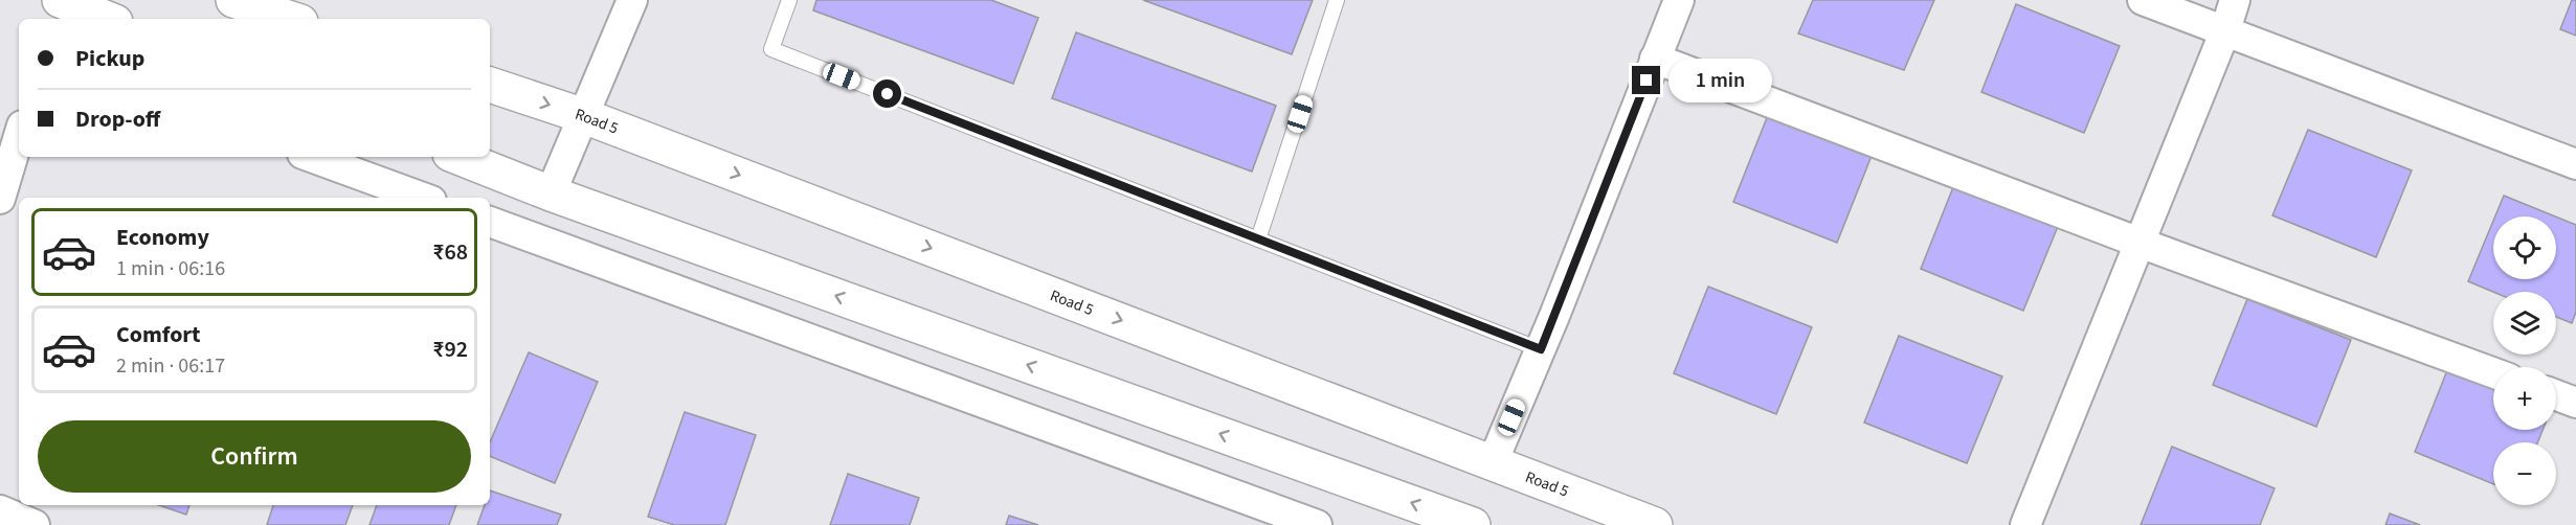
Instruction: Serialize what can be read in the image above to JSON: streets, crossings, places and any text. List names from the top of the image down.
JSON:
{
  "streets": {
    "street": ["Road 5"]
  },
  "page": {
    "banner": ["Pickup", "Drop-off"],
    "bubble": "1 min",
    "list": [
      {
        "name": "Economy",
        "note": "1 min · 06:16",
        "value": "₹68"
      },
      {
        "name": "Comfort",
        "note": "2 min · 06:17",
        "value": "₹92"
      }
    ],
    "map_buttons": ["+", "−"],
    "buttons": "Confirm"
  }
}
